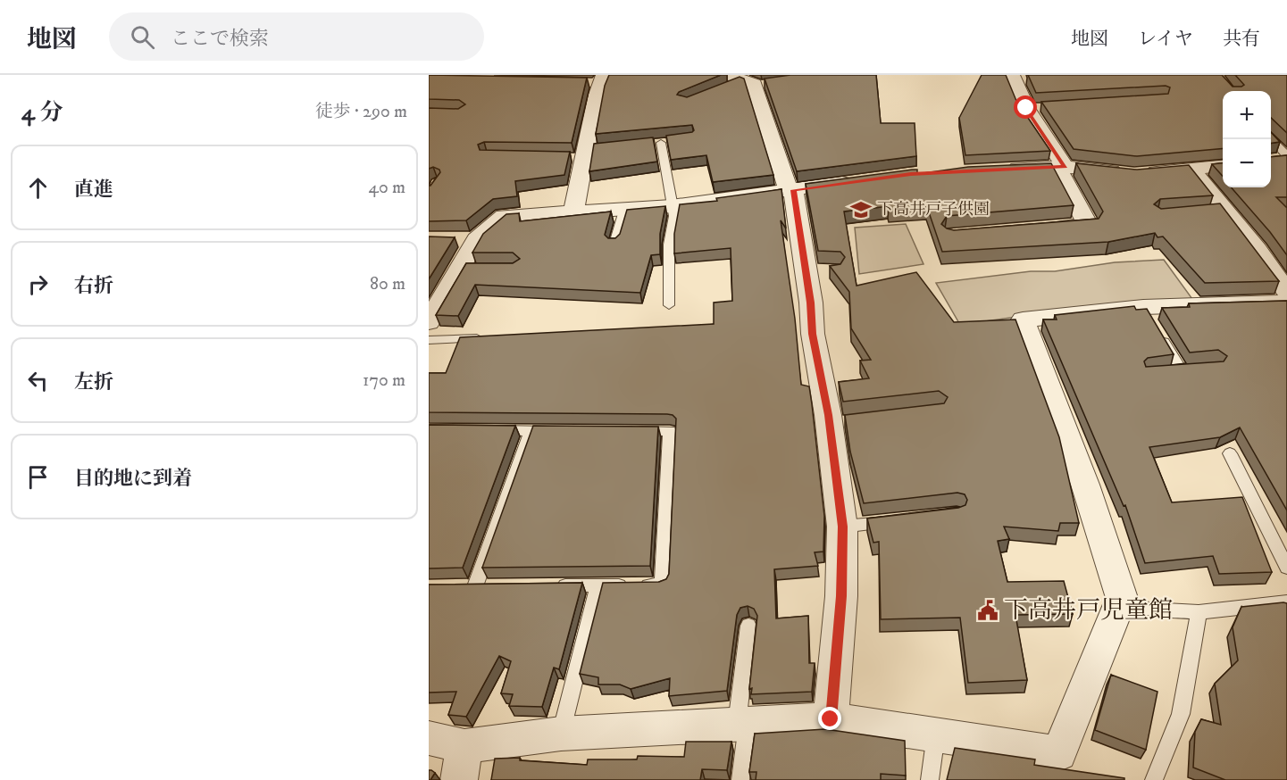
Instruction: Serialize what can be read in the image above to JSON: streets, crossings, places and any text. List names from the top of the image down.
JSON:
{
  "places": {
    "school or university": ["下高井戸子供園"],
    "public building": ["下高井戸児童館"]
  },
  "page": {
    "header": "地図",
    "search": "ここで検索",
    "nav": ["地図", "レイヤ", "共有"],
    "heading": ["4 分", "徒歩 · 290 m"],
    "map_buttons": ["+", "−"],
    "list": [
      ["直進", "40 m"],
      ["右折", "80 m"],
      ["左折", "170 m"],
      "目的地に到着"
    ]
  }
}
